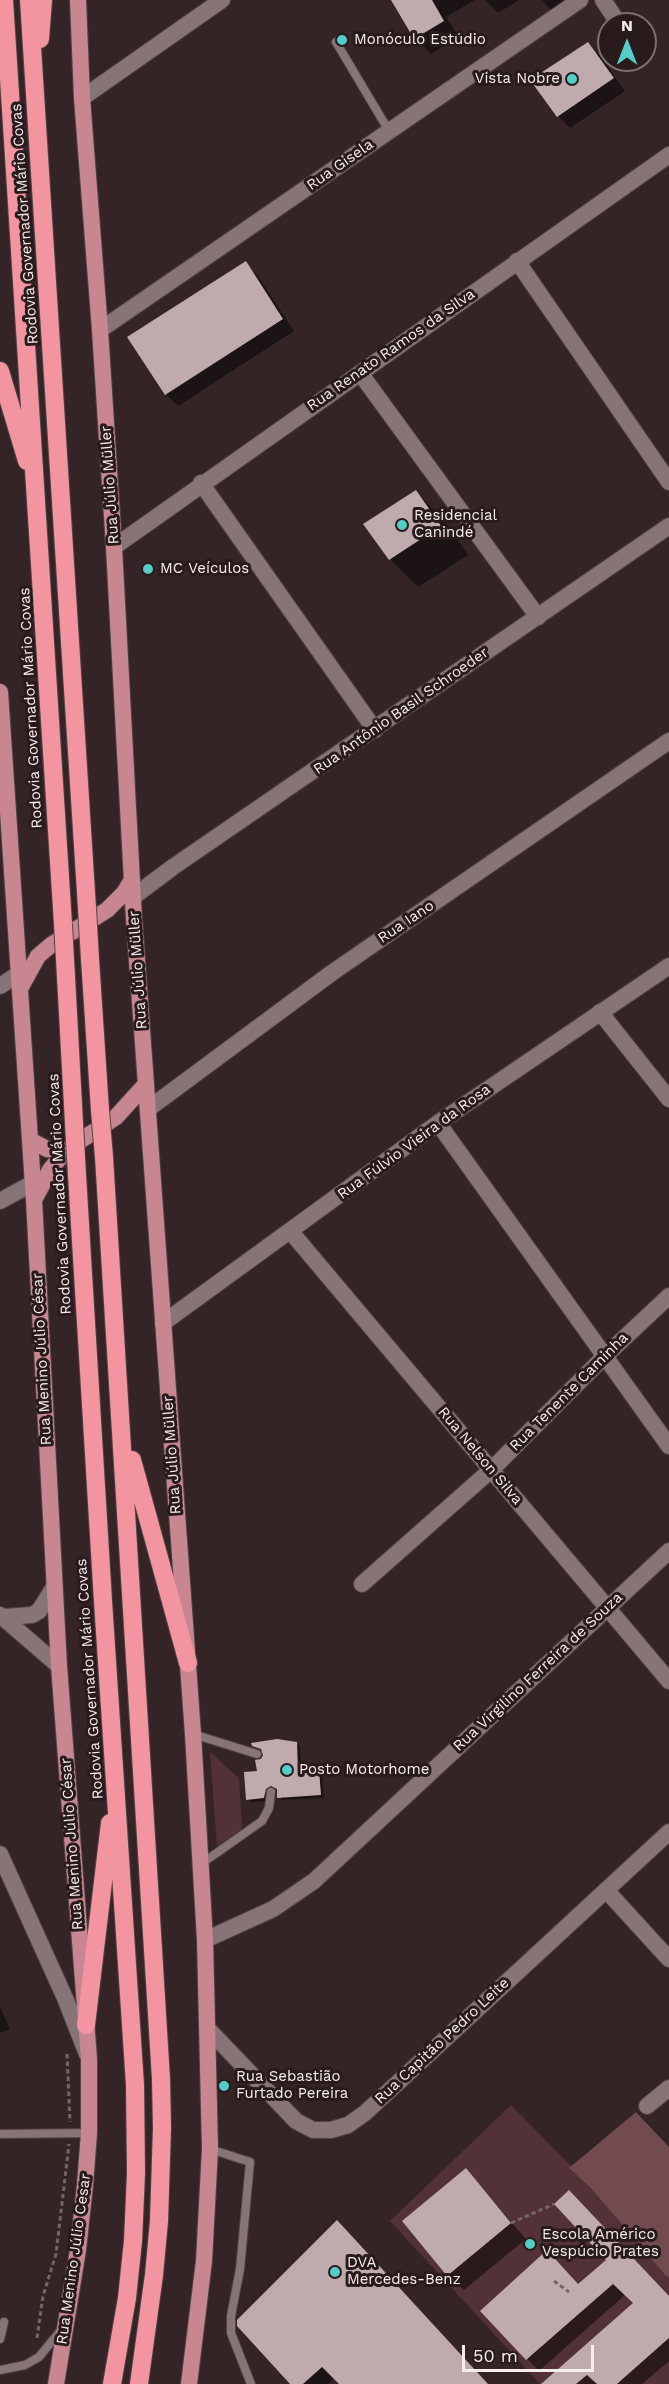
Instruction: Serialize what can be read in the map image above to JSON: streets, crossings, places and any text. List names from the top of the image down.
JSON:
{
  "streets": {
    "highway": ["Rodovia Governador Mário Covas"],
    "main road": [
      "Rua Júlio Müller",
      "Rua Antônio Basil Schroeder",
      "Rua Menino Júlio César",
      "Rua Menino Júlio Cesar"
    ],
    "street": [
      "Rua Gisela",
      "Rua Renato Ramos da Silva",
      "Rua Iano",
      "Rua Fúlvio Vieira da Rosa",
      "Rua Tenente Caminha",
      "Rua Nelson Silva",
      "Rua Virgilino Ferreira de Souza",
      "Rua Capitão Pedro Leite"
    ]
  },
  "crossings": [
    ["Rua Gisela", "Rua Júlio Müller"],
    ["Rua Renato Ramos da Silva", "Rua Júlio Müller"],
    ["Rua Júlio Müller", "Rua Antônio Basil Schroeder"],
    ["Rua Júlio Müller", "Rua Iano"],
    ["Rua Júlio Müller", "Rua Fúlvio Vieira da Rosa"],
    ["Rua Júlio Müller", "Rua Virgilino Ferreira de Souza"],
    ["Rua Antônio Basil Schroeder", "Rua Menino Júlio César"],
    ["Rua Fúlvio Vieira da Rosa", "Rua Nelson Silva"],
    ["Rua Menino Júlio César", "Rua Menino Júlio Cesar"],
    ["Rua Tenente Caminha", "Rua Nelson Silva"],
    ["Rua Nelson Silva", "Rua Virgilino Ferreira de Souza"]
  ],
  "places": [
    "Monóculo Estúdio",
    "Vista Nobre",
    "Residencial Canindé",
    "MC Veículos",
    "Posto Motorhome",
    "Rua Sebastião Furtado Pereira",
    "Escola Américo Vespúcio Prates",
    "DVA Mercedes-Benz"
  ],
  "scale_bar": "50 m",
  "north": "top"
}
